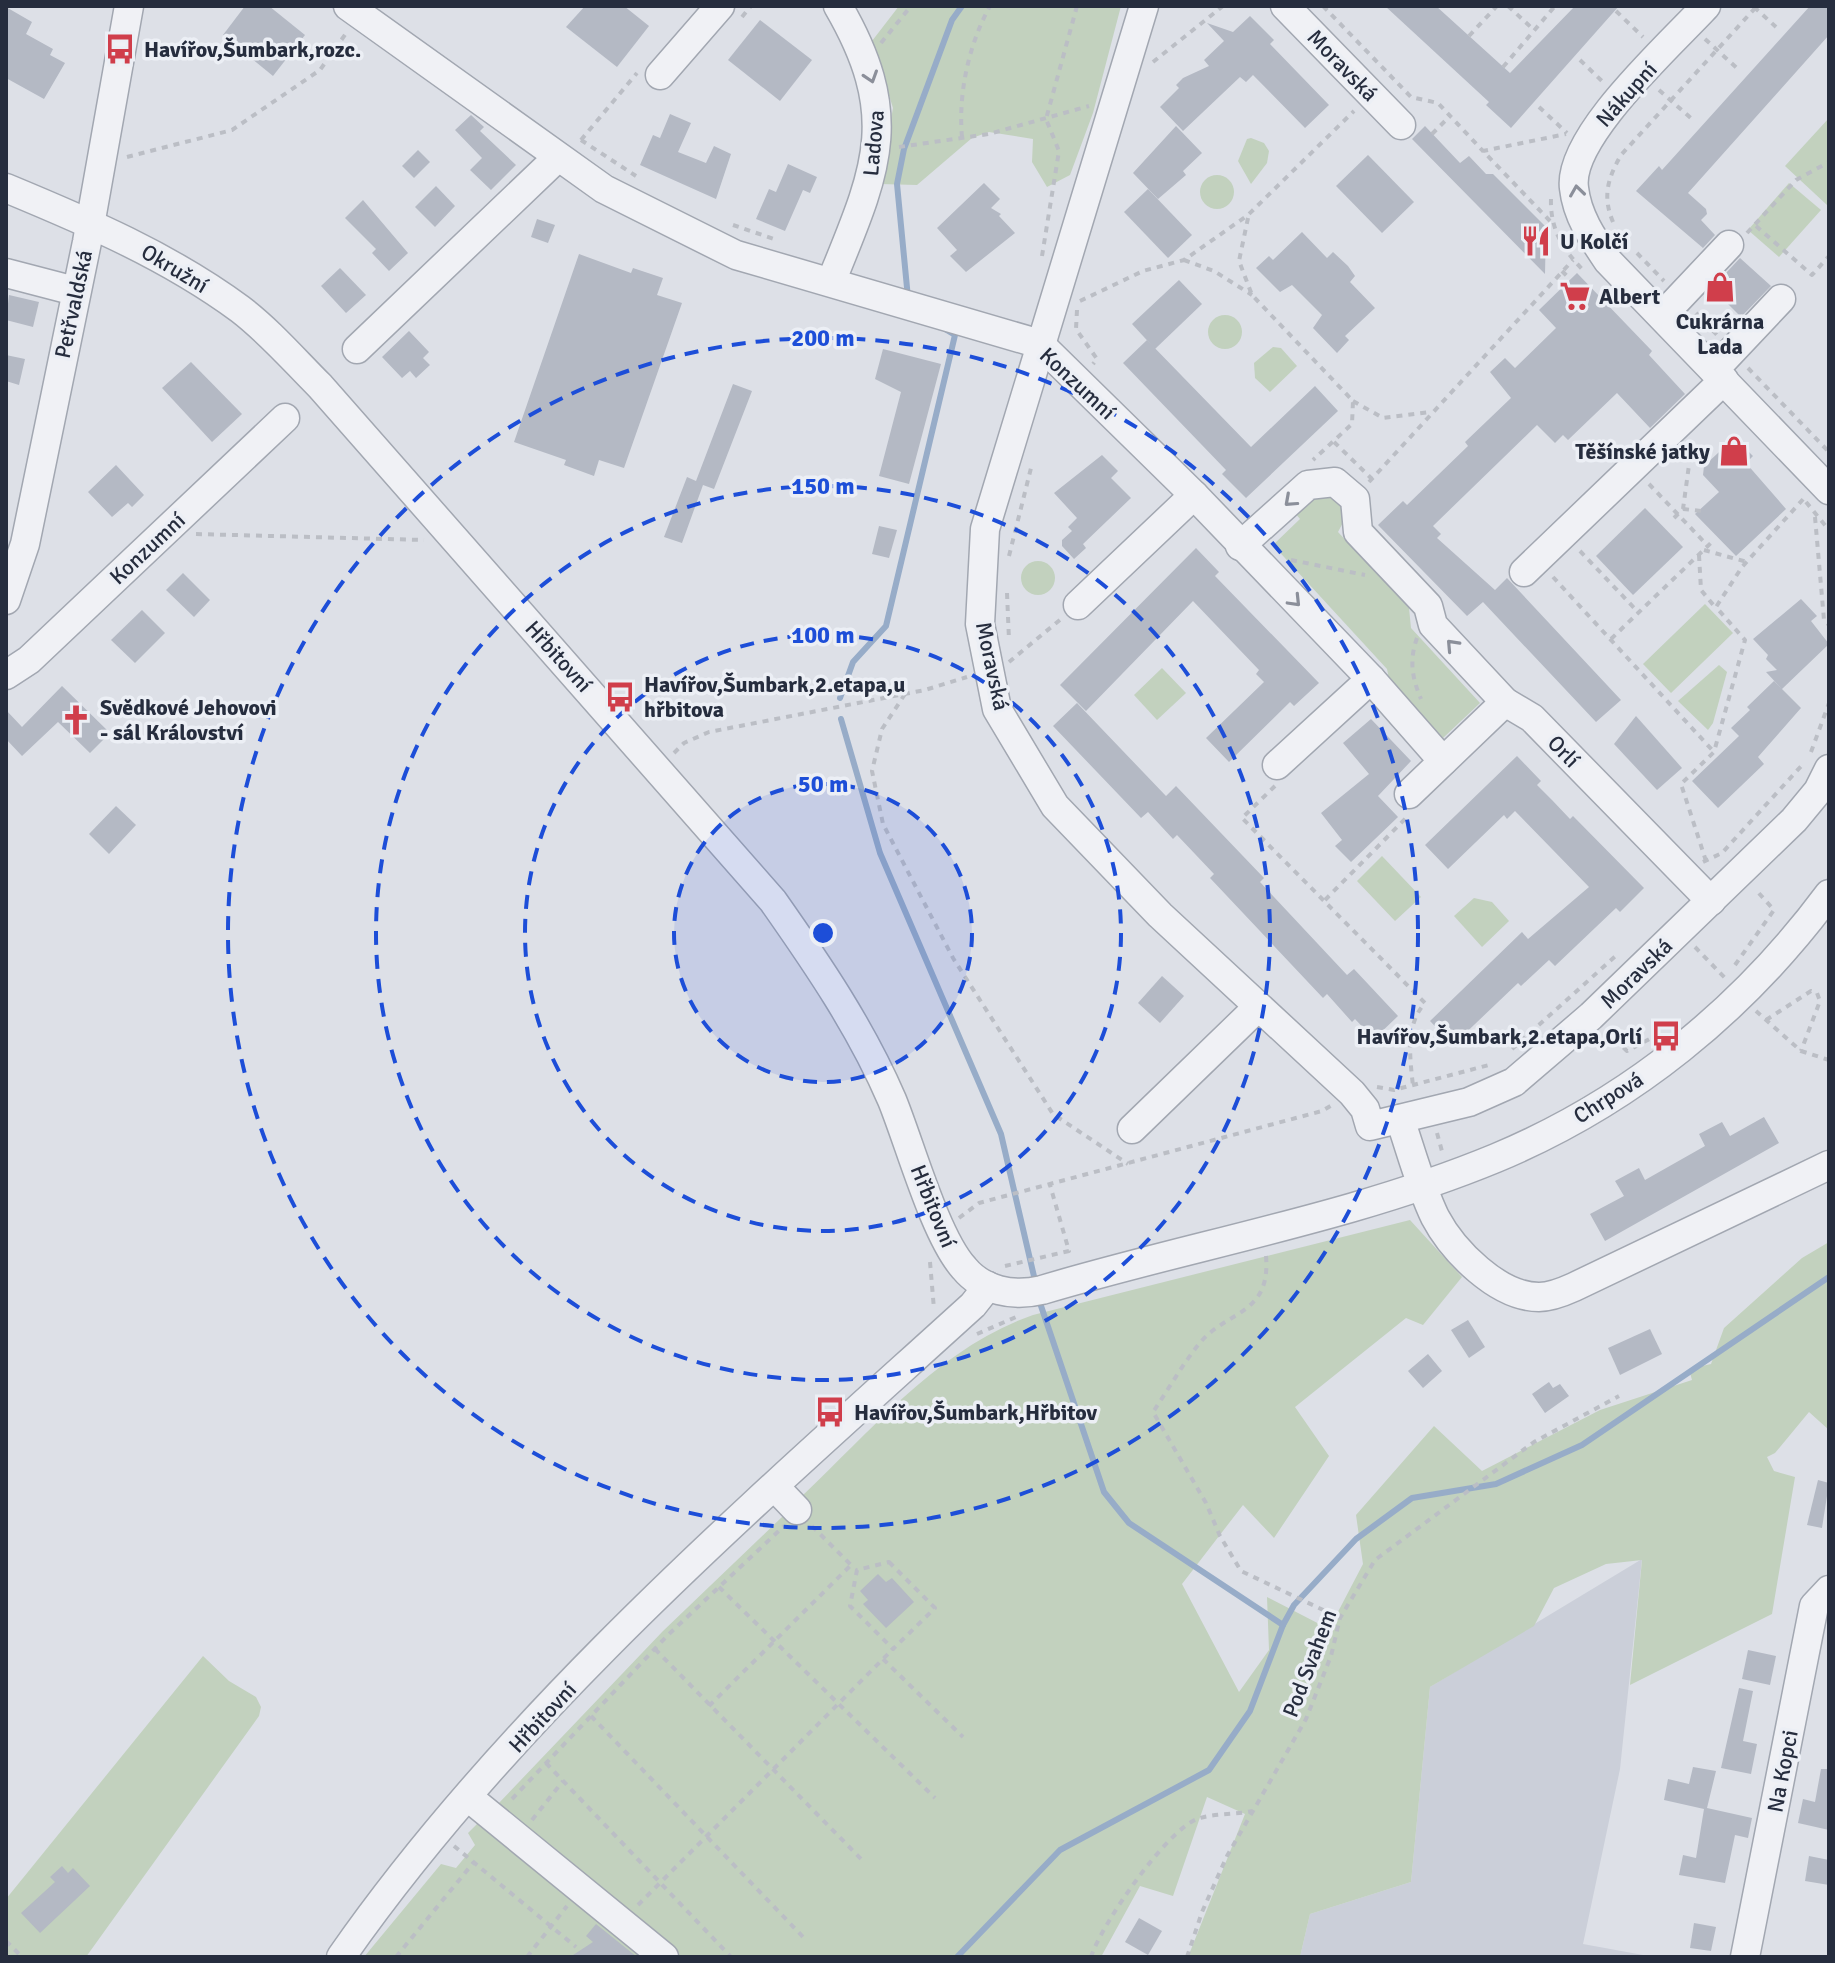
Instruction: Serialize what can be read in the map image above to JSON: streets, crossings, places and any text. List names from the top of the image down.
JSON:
{
  "streets": {
    "street": [
      "Moravská",
      "Nákupní",
      "Ladova",
      "Okružní",
      "Petřvaldská",
      "Konzumní",
      "Hřbitovní",
      "Orlí",
      "Chrpová",
      "Na Kopci"
    ],
    "path": ["Pod Svahem"]
  },
  "crossings": [
    ["Moravská", "Konzumní"],
    ["Moravská", "Orlí"],
    ["Ladova", "Konzumní"],
    ["Okružní", "Petřvaldská"],
    ["Okružní", "Hřbitovní"],
    ["Hřbitovní", "Chrpová"]
  ],
  "one_way": ["Ladova"],
  "places": {
    "bus stop": [
      "Havířov,Šumbark,rozc.",
      "Havířov,Šumbark,2.etapa,u hřbitova",
      "Havířov,Šumbark,2.etapa,Orlí",
      "Havířov,Šumbark,Hřbitov"
    ],
    "restaurant": ["U Kolčí"],
    "shop": ["Cukrárna Lada", "Těšínské jatky"],
    "supermarket": ["Albert"],
    "church": ["Svědkové Jehovovi - sál Království"]
  },
  "rings": [
    "200 m",
    "150 m",
    "100 m",
    "50 m"
  ]
}
